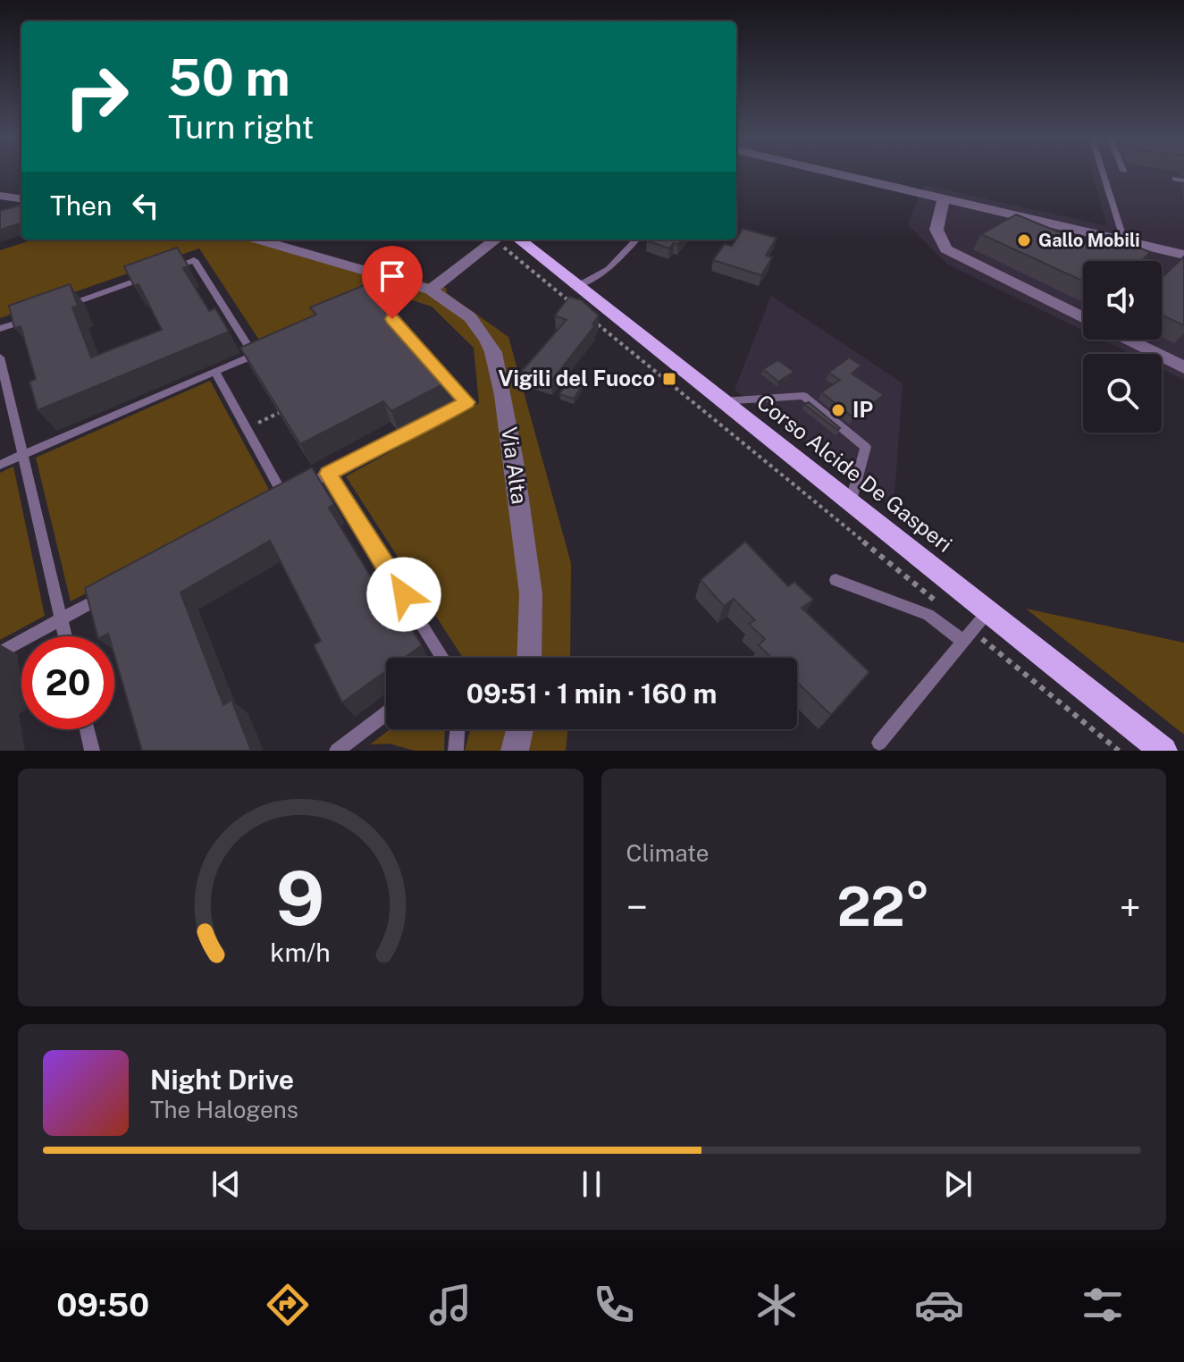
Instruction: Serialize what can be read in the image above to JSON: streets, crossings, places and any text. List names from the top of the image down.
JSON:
{
  "streets": {
    "main road": ["Corso Alcide De Gasperi"],
    "street": ["Via Alta"]
  },
  "places": {
    "other": ["Gallo Mobili", "IP"],
    "transit": ["Vigili del Fuoco"]
  },
  "page": {
    "turn": ["50 m", "Turn right"],
    "then": "Then",
    "limit": "20",
    "trip": "09:51 · 1 min · 160 m",
    "tile": "Climate",
    "heat": ["−", "22°", "+"],
    "song": ["Night Drive", "The Halogens"],
    "tabs": "09:50",
    "gauge": ["9", "km/h"]
  }
}
